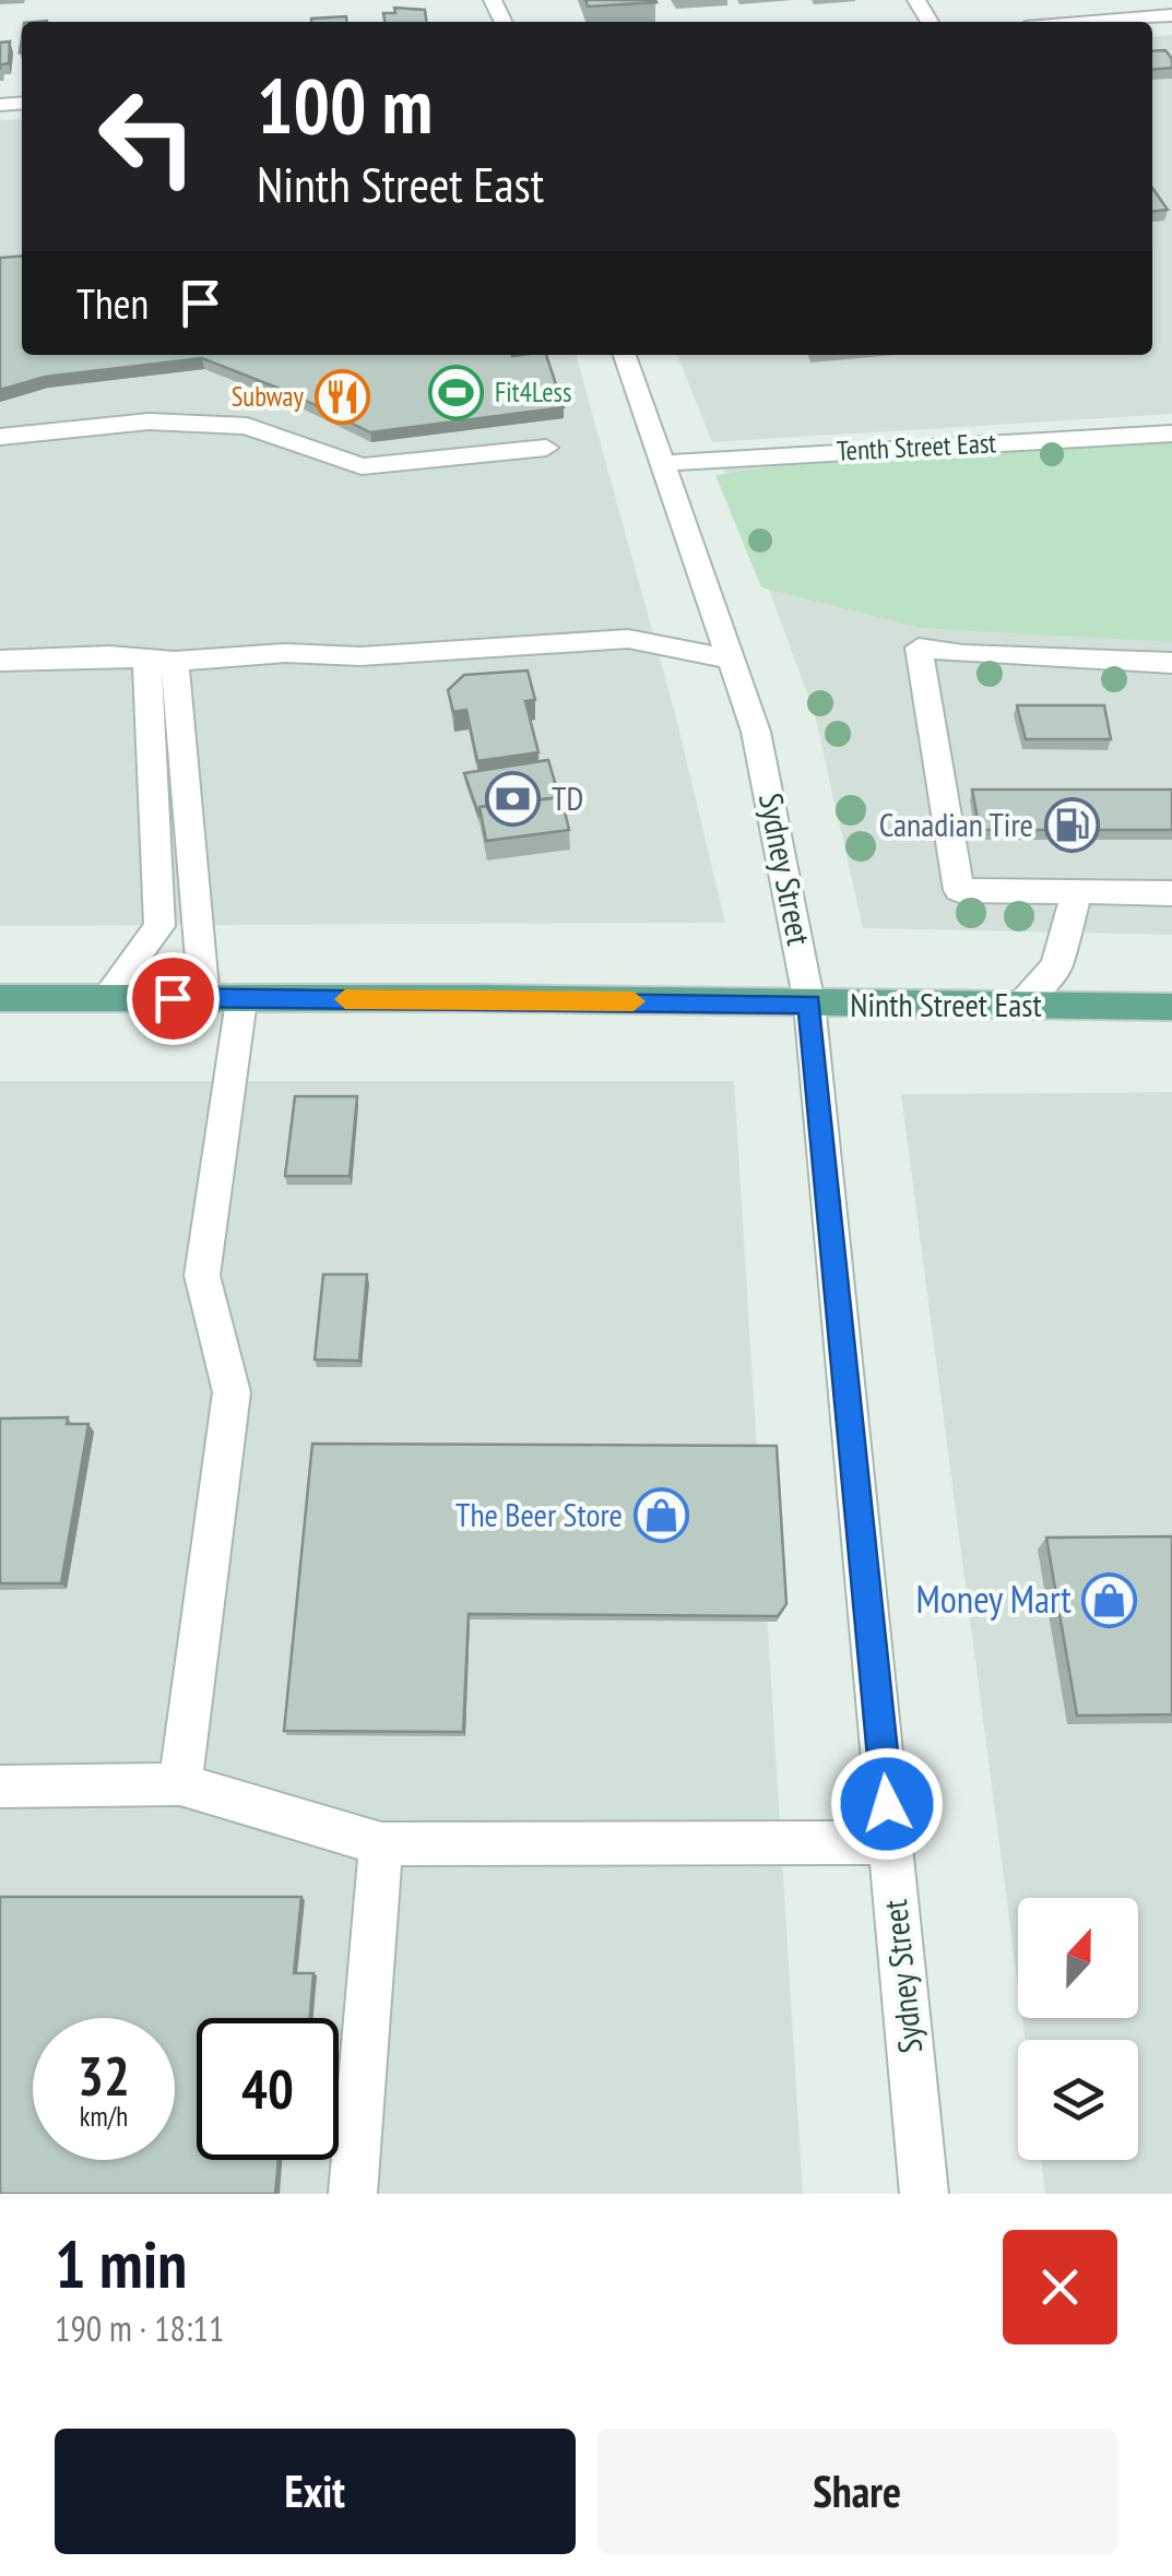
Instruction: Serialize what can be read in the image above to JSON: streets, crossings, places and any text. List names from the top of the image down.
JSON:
{
  "streets": {
    "main road": ["Ninth Street East"],
    "street": ["Tenth Street East", "Sydney Street"]
  },
  "crossings": [
    ["Tenth Street East", "Sydney Street"],
    ["Sydney Street", "Ninth Street East"]
  ],
  "places": {
    "sports": ["Fit4Less"],
    "restaurant": ["Subway"],
    "bank": ["TD"],
    "fuel station": ["Canadian Tire"],
    "shop": ["The Beer Store", "Money Mart"]
  },
  "north": "top",
  "page": {
    "turn": ["100 m", "Ninth Street East"],
    "then": "Then",
    "speed": "32 km/h",
    "limit": "40",
    "heading": ["1 min", "190 m · 18:11"],
    "buttons": ["Exit", "Share"]
  }
}
